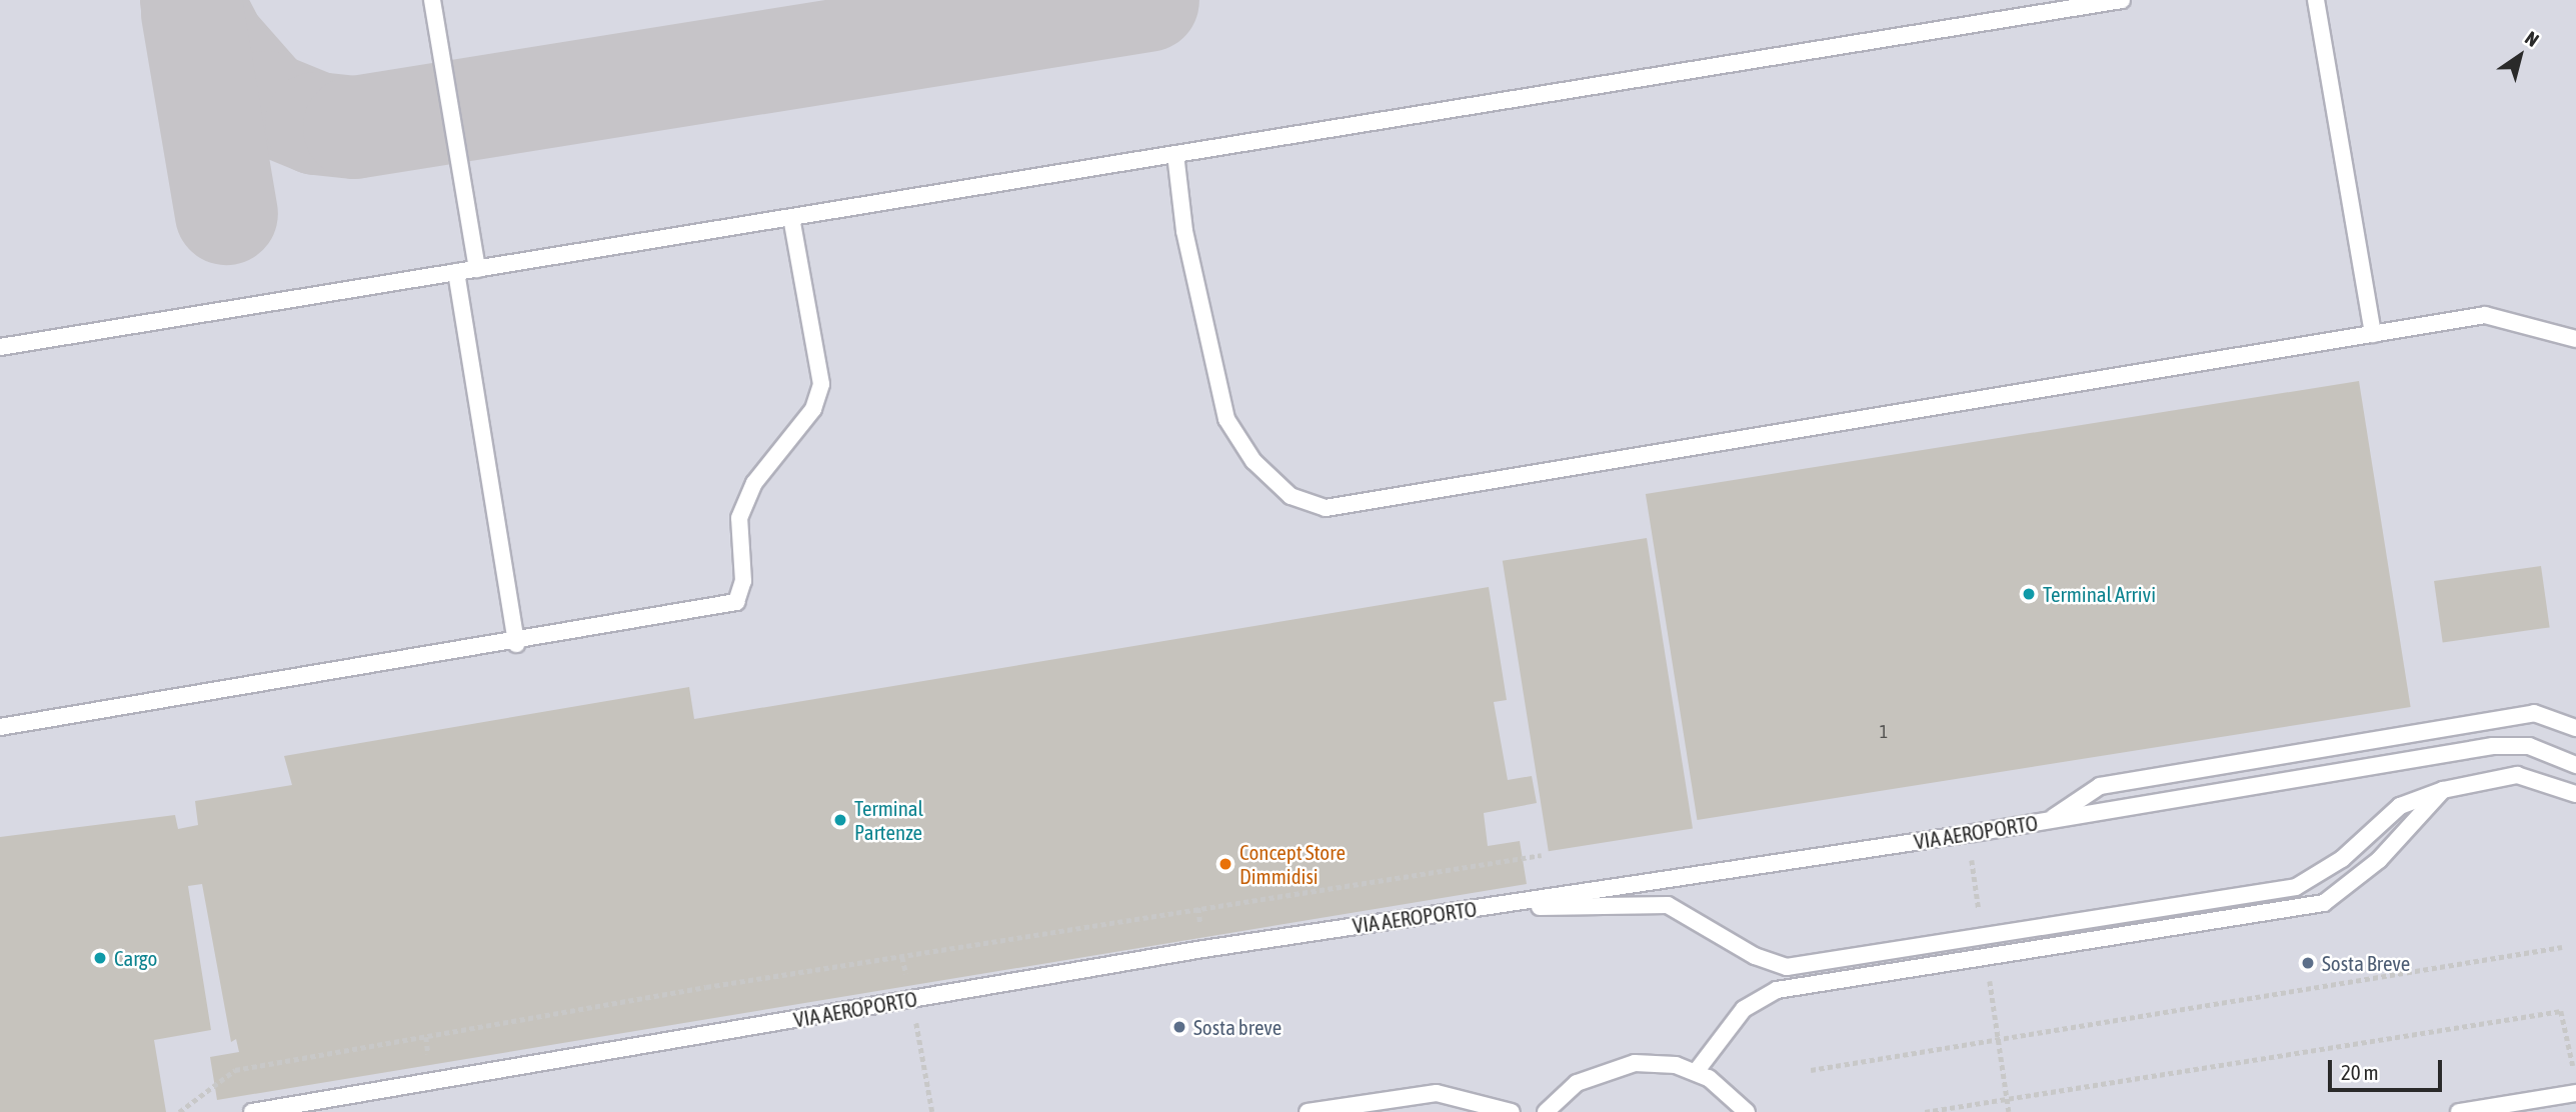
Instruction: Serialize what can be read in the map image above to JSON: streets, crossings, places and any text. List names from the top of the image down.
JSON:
{
  "streets": {
    "lane": ["VIA AEROPORTO"]
  },
  "places": [
    "Terminal Arrivi",
    "Terminal Partenze",
    "Concept Store Dimmidisi",
    "Cargo",
    "Sosta Breve",
    "Sosta breve"
  ],
  "house_numbers": ["1"],
  "scale_bar": "20 m",
  "north": "top right"
}
